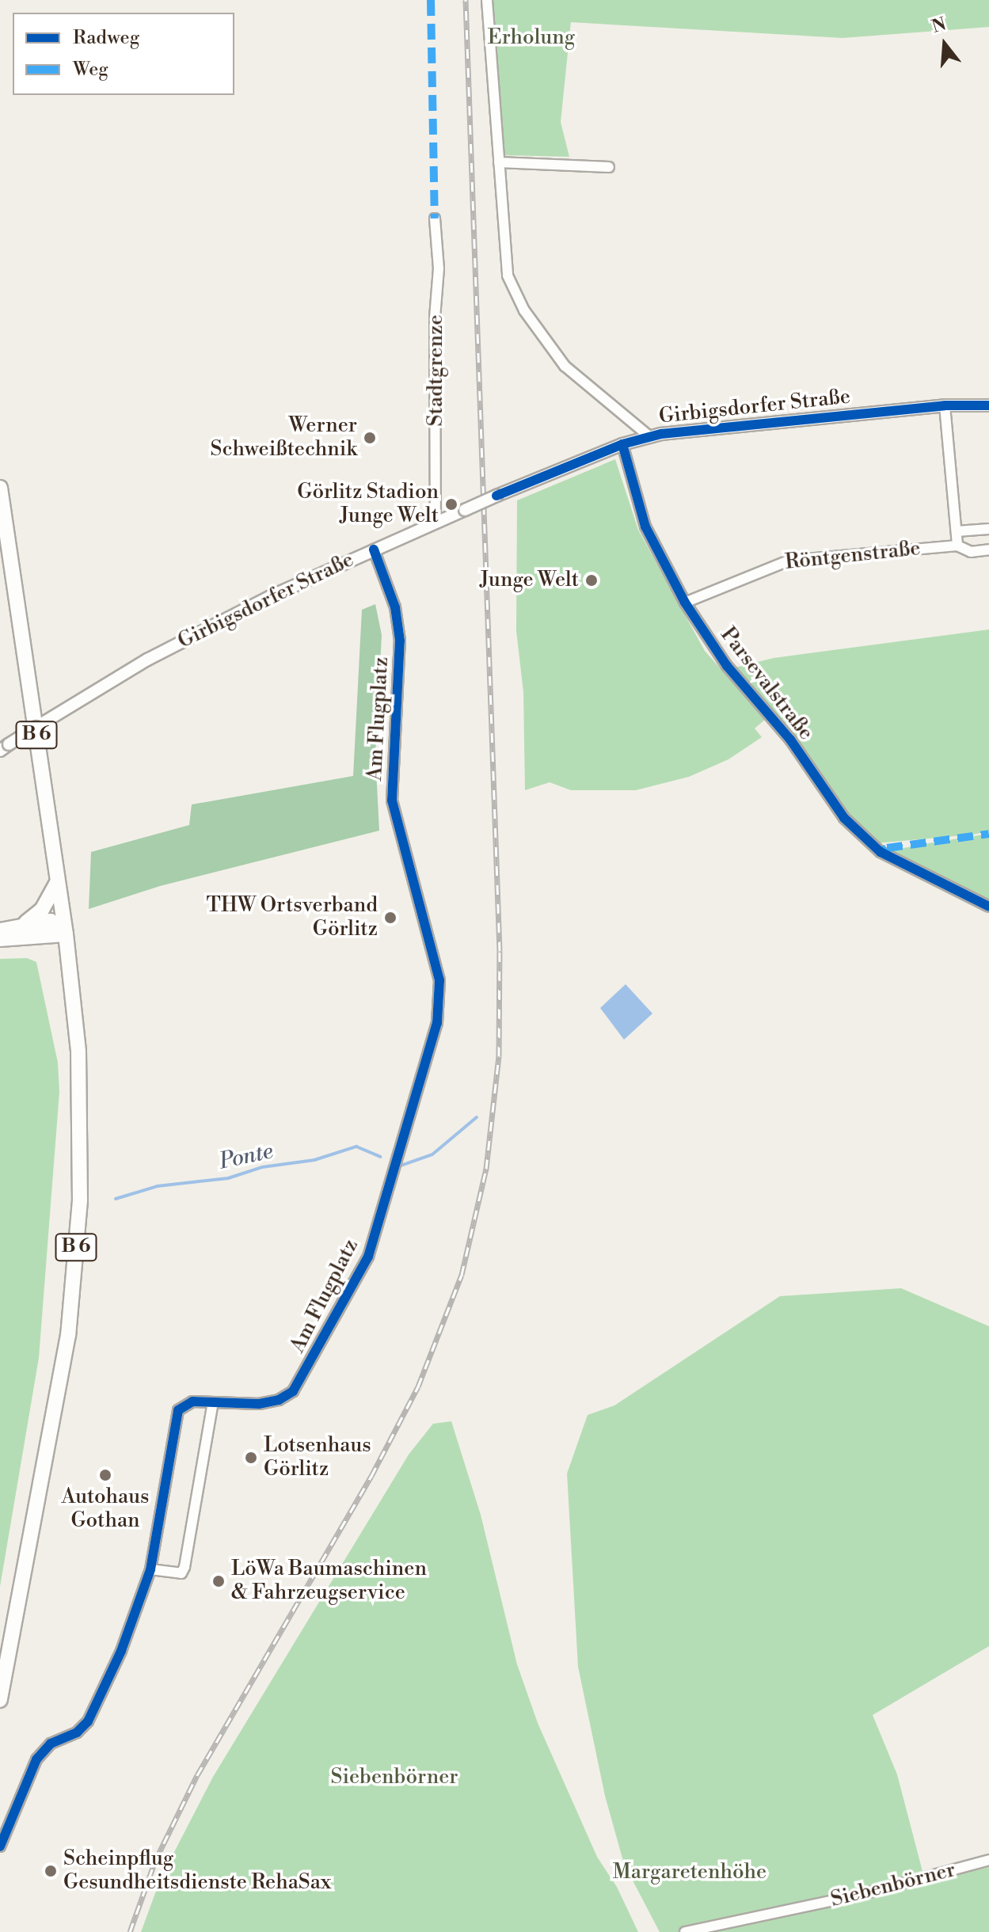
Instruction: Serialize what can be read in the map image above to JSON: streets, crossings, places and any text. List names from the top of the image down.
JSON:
{
  "streets": {
    "main road": ["B 6"],
    "street": [
      "Stadtgrenze",
      "Girbigsdorfer Straße",
      "Röntgenstraße",
      "Parsevalstraße",
      "Am Flugplatz",
      "Siebenbörner"
    ]
  },
  "crossings": [
    ["Stadtgrenze", "Girbigsdorfer Straße"],
    ["Girbigsdorfer Straße", "Parsevalstraße"],
    ["Girbigsdorfer Straße", "Am Flugplatz"],
    ["Röntgenstraße", "Parsevalstraße"]
  ],
  "water": ["Ponte"],
  "parks": ["Erholung", "Siebenbörner", "Margaretenhöhe"],
  "places": [
    "Werner Schweißtechnik",
    "Görlitz Stadion Junge Welt",
    "Junge Welt",
    "THW Ortsverband Görlitz",
    "Lotsenhaus Görlitz",
    "Autohaus Gothan",
    "LöWa Baumaschinen & Fahrzeugservice",
    "Scheinpflug Gesundheitsdienste RehaSax"
  ],
  "legend": ["Radweg", "Weg"],
  "north": "top"
}
